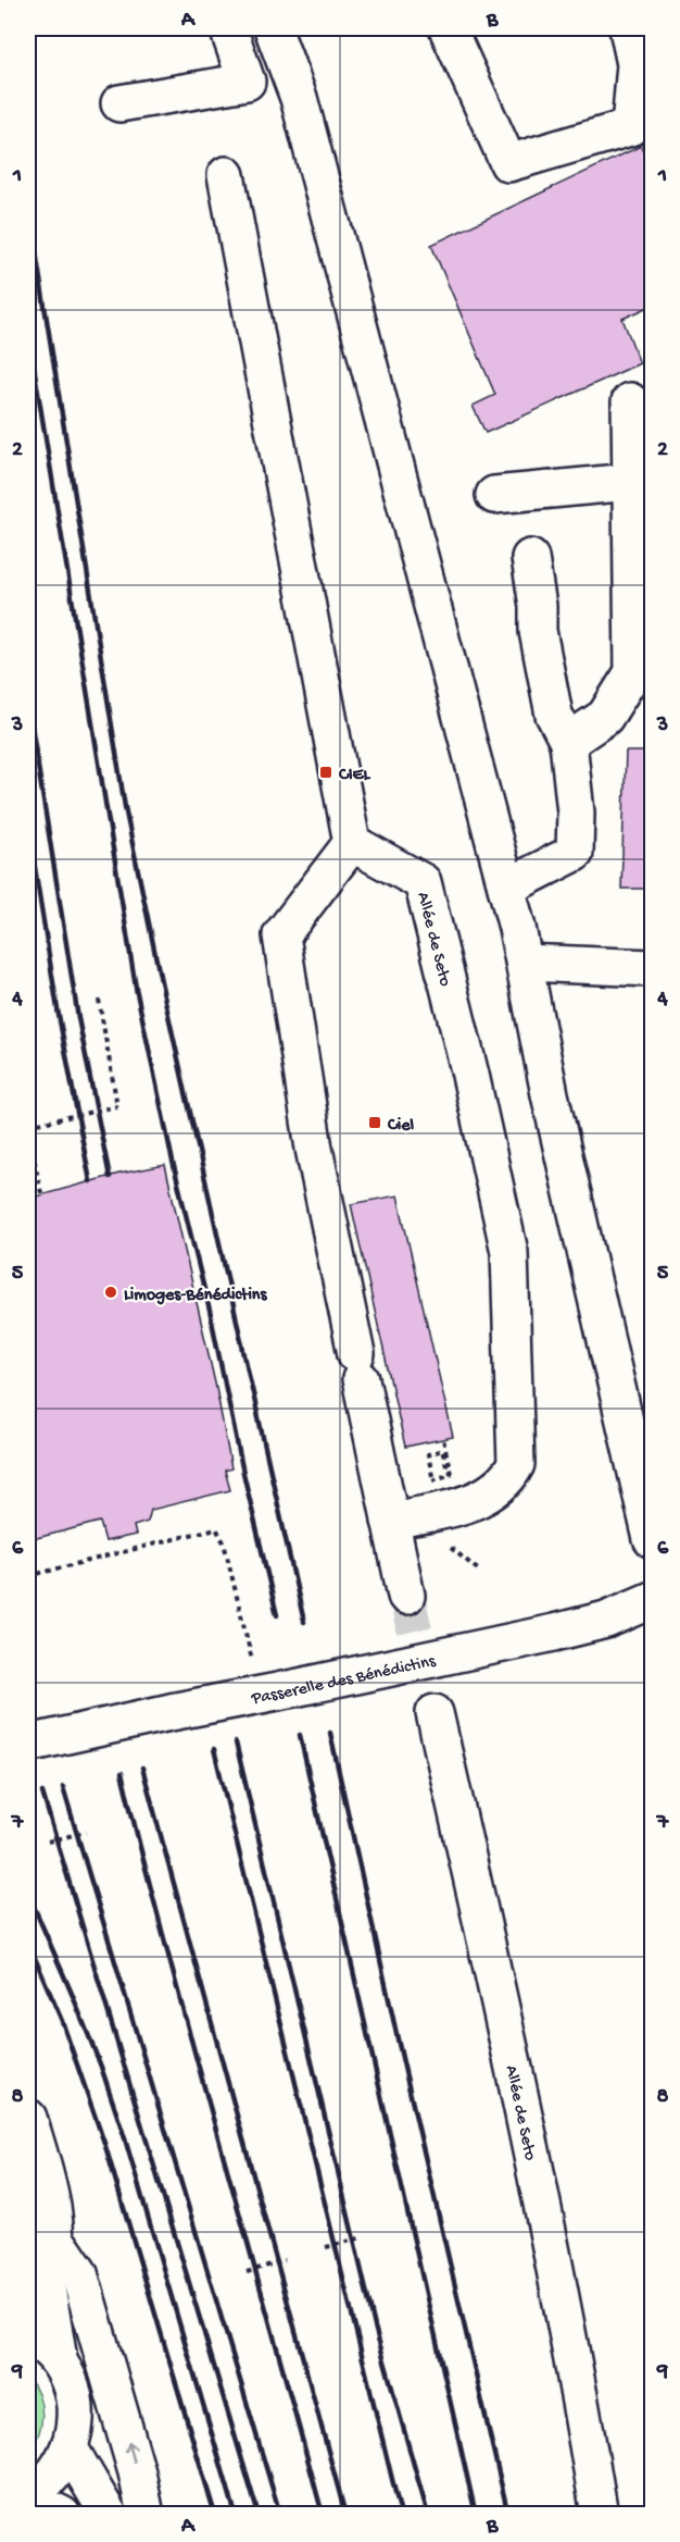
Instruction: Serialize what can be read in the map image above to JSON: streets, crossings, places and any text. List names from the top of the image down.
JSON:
{
  "streets": {
    "street": ["Allée de Seto", "Passerelle des Bénédictins"]
  },
  "places": {
    "transit": ["CIEL", "Ciel"],
    "other": ["Limoges-Bénédictins"]
  },
  "grid": {
    "columns": ["A", "B"],
    "rows": [
      "1",
      "2",
      "3",
      "4",
      "5",
      "6",
      "7",
      "8",
      "9"
    ]
  }
}
